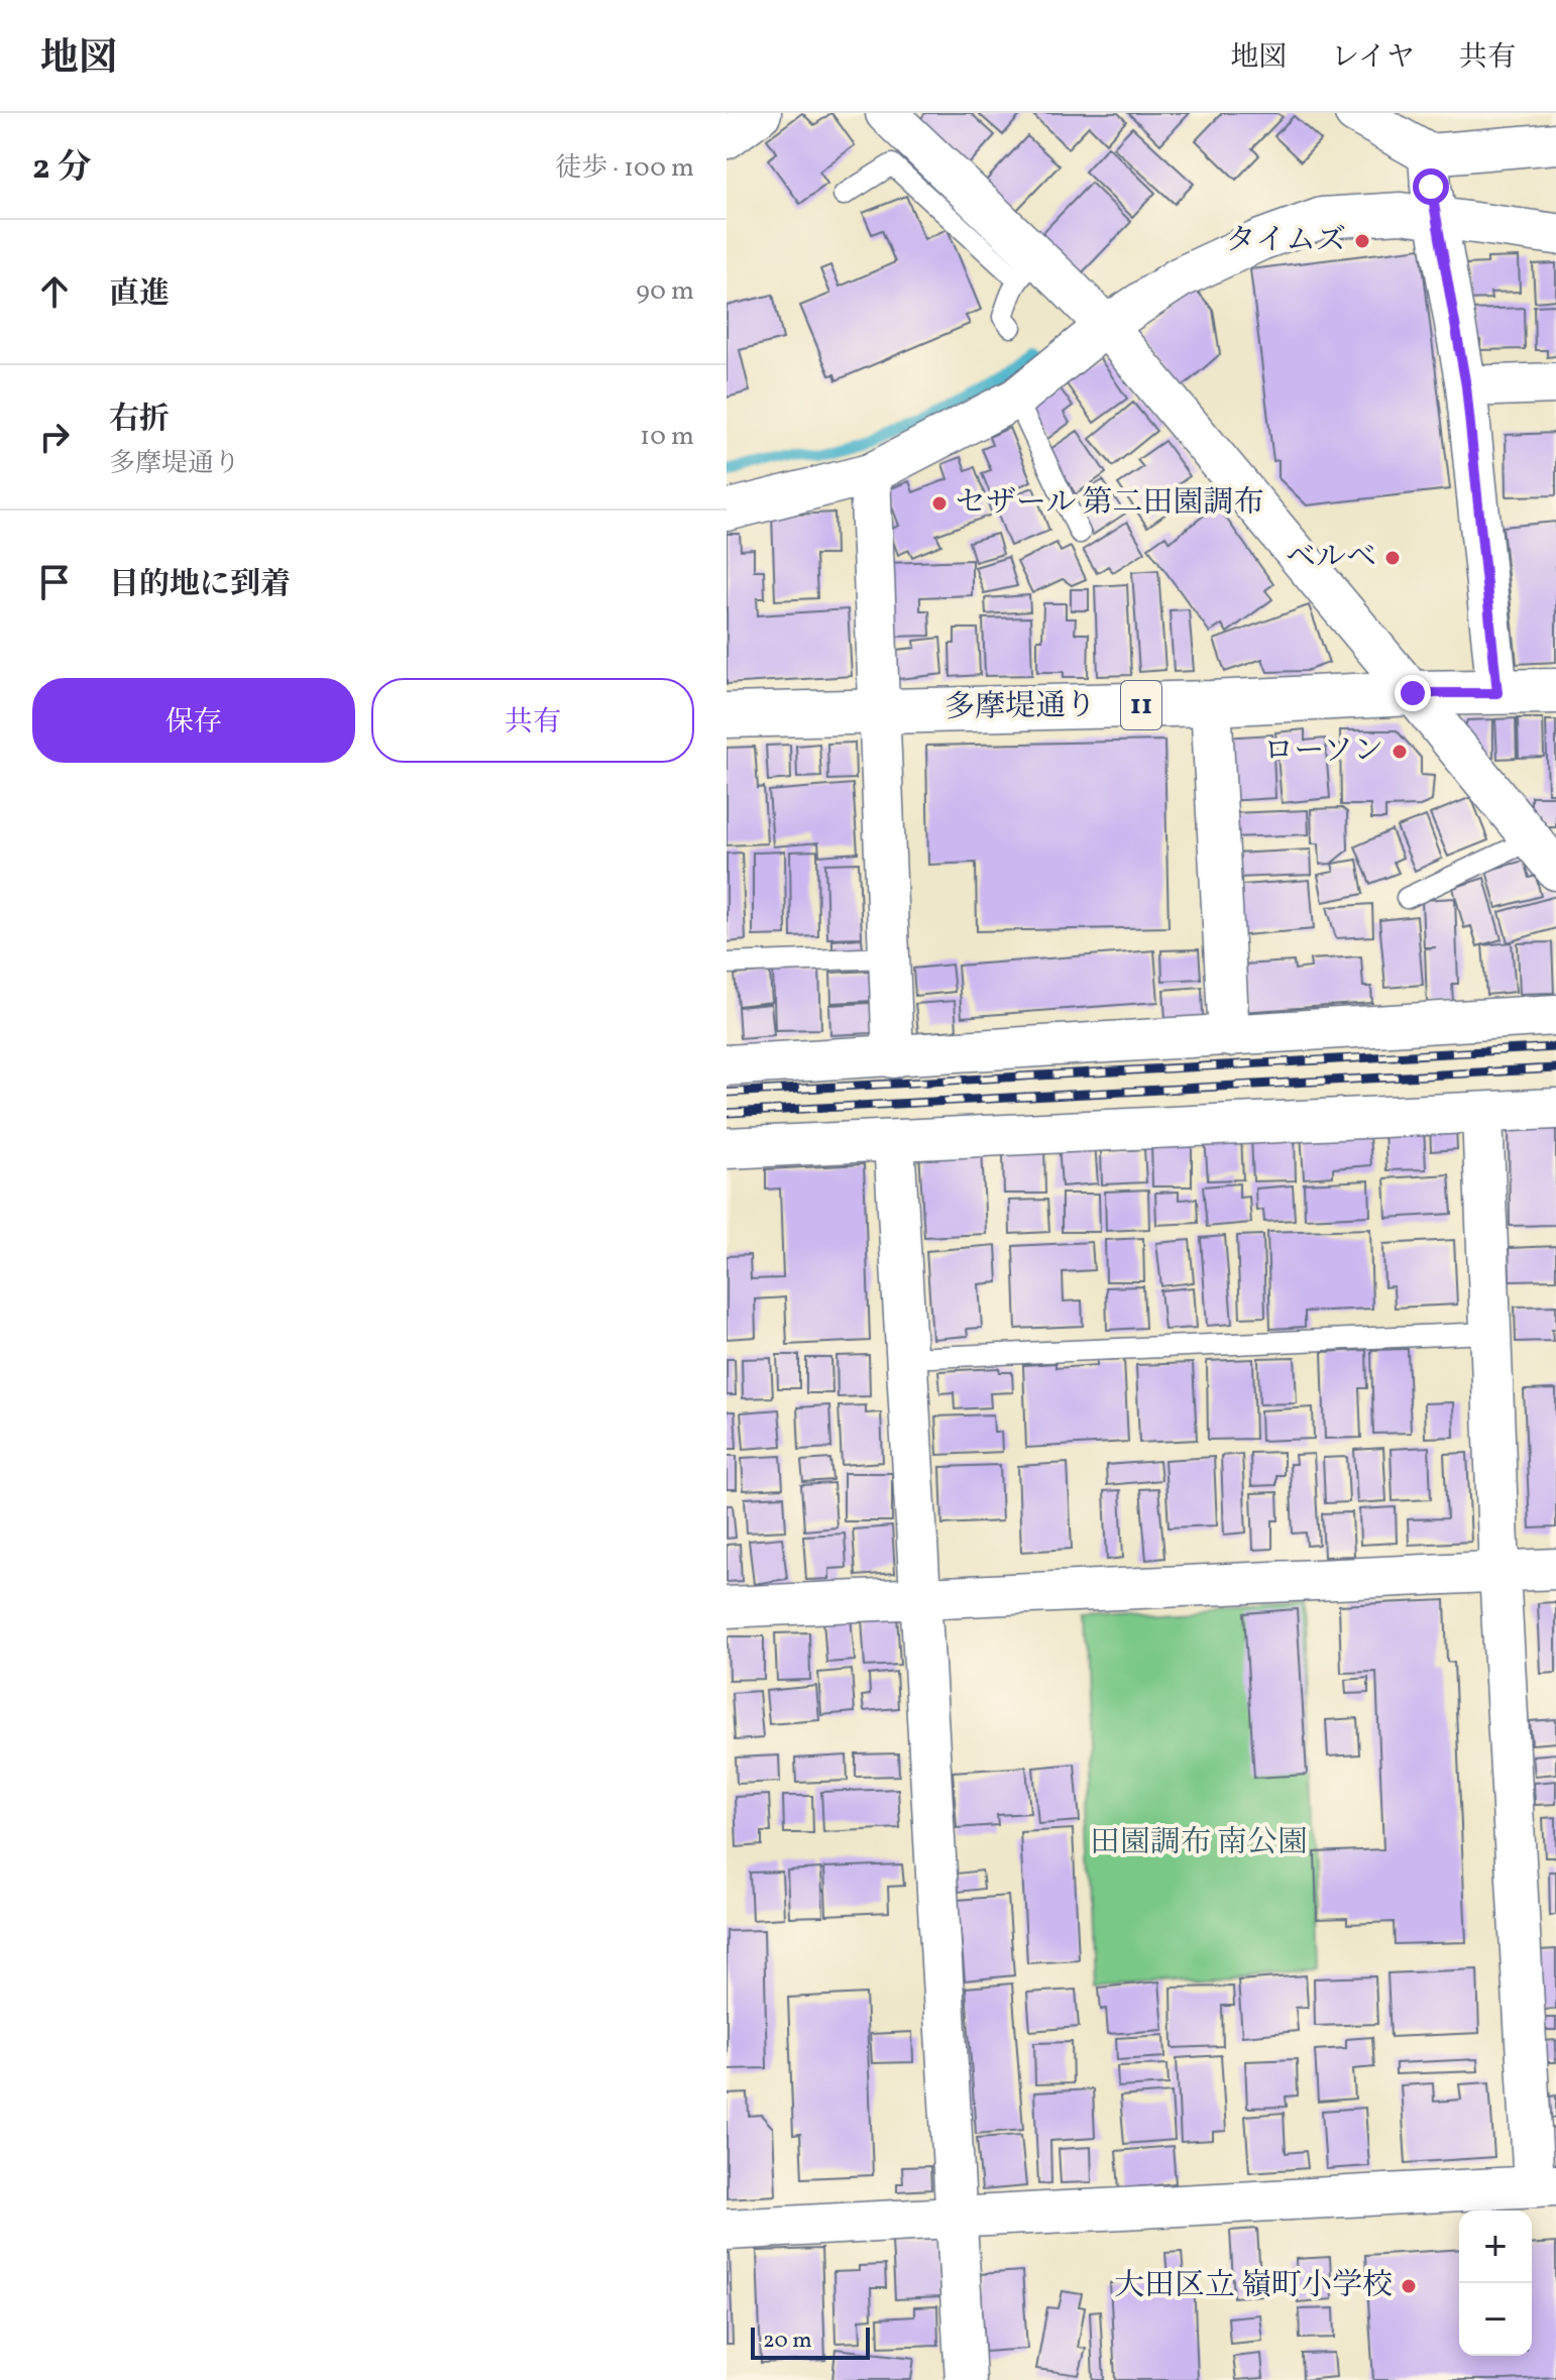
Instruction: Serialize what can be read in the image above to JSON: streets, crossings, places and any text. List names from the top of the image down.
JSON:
{
  "streets": {
    "main road": ["11", "多摩堤通り"]
  },
  "parks": ["田園調布 南公園"],
  "places": [
    "タイムズ",
    "セザール 第二田園調布",
    "ベルベ",
    "ローソン",
    "大田区立 嶺町小学校"
  ],
  "scale_bar": "20 m",
  "page": {
    "header": "地図",
    "nav": ["地図", "レイヤ", "共有"],
    "heading": ["2 分", "徒歩 · 100 m"],
    "list": [
      ["直進", "90 m"],
      ["右折", "多摩堤通り", "10 m"],
      "目的地に到着"
    ],
    "buttons": ["保存", "共有"],
    "map_buttons": ["+", "−"],
    "scale": "20 m"
  }
}
